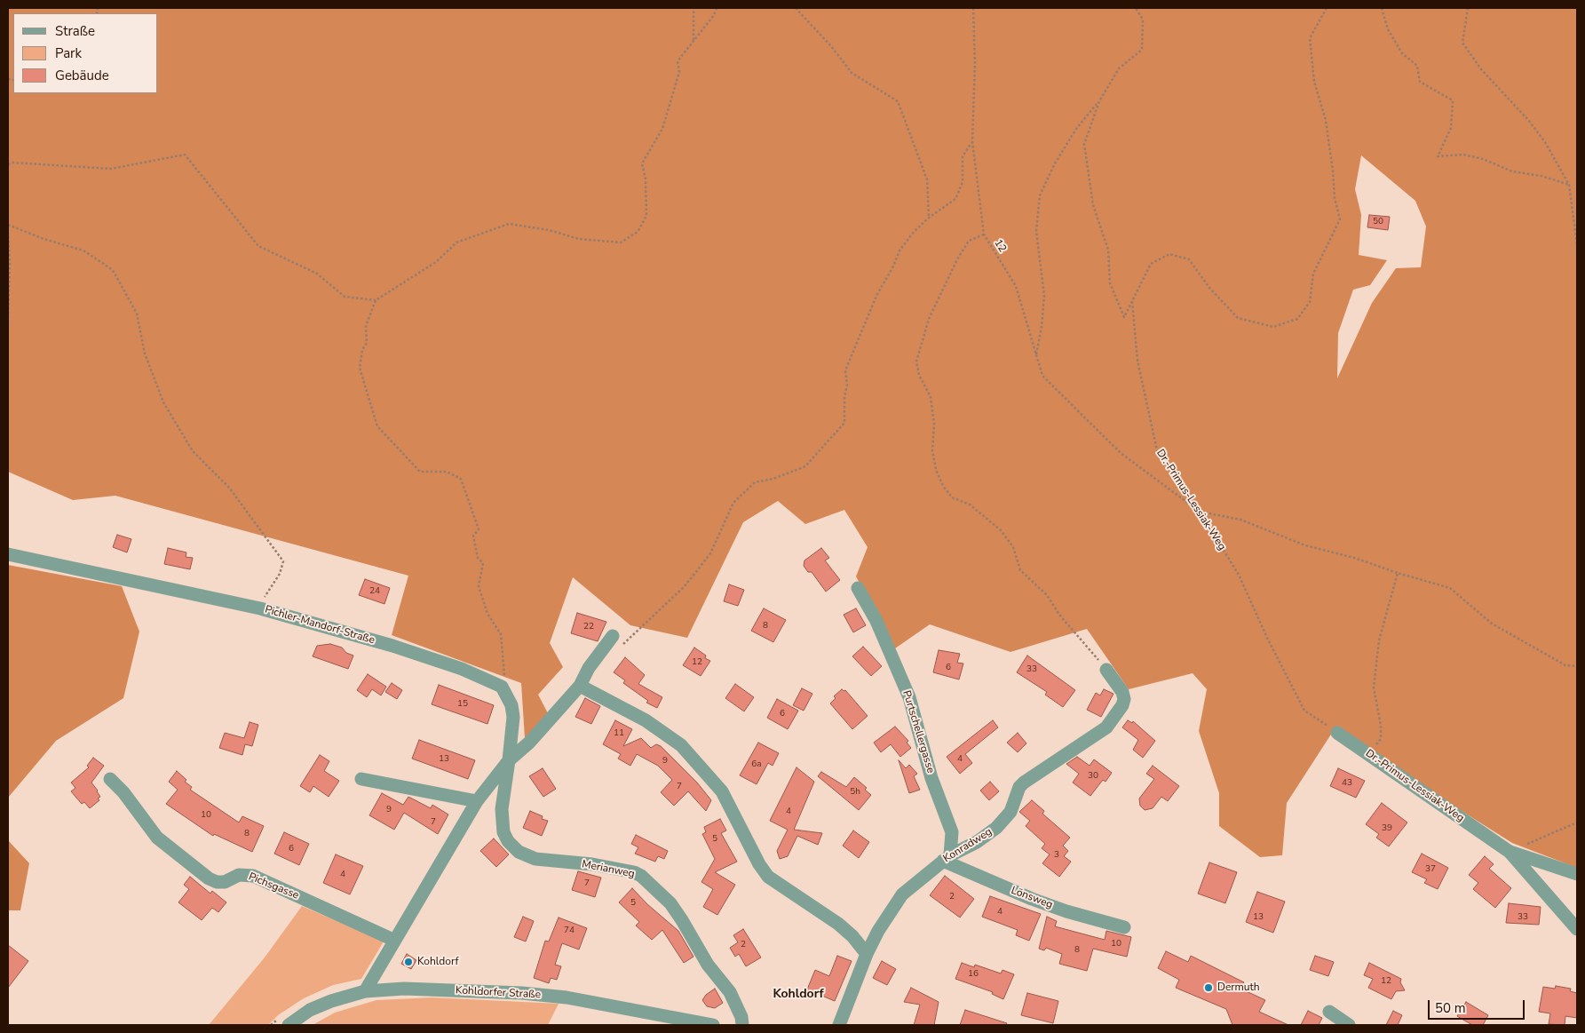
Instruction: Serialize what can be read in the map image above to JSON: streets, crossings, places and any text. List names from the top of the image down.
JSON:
{
  "streets": {
    "street": [
      "Dr.-Primus-Lessiak-Weg",
      "Pichler-Mandorf-Straße",
      "Purtschellergasse",
      "Konradweg",
      "Merianweg",
      "Pichsgasse",
      "Lönsweg",
      "Kohldorfer Straße"
    ],
    "path": ["12"]
  },
  "crossings": [
    ["12", "Dr.-Primus-Lessiak-Weg"],
    ["Purtschellergasse", "Konradweg"],
    ["Purtschellergasse", "Lönsweg"],
    ["Konradweg", "Lönsweg"]
  ],
  "districts": ["Kohldorf"],
  "places": ["Kohldorf", "Dermuth"],
  "house_numbers": [
    "50",
    "24",
    "8",
    "22",
    "12",
    "6",
    "33",
    "15",
    "6",
    "11",
    "13",
    "4",
    "9",
    "6a",
    "30",
    "43",
    "7",
    "5h",
    "9",
    "4",
    "10",
    "7",
    "39",
    "8",
    "5",
    "6",
    "3",
    "37",
    "4",
    "7",
    "2",
    "5",
    "4",
    "13",
    "33",
    "74",
    "10",
    "2",
    "8",
    "16",
    "12"
  ],
  "legend": ["Straße", "Park", "Gebäude"],
  "scale_bar": "50 m"
}
